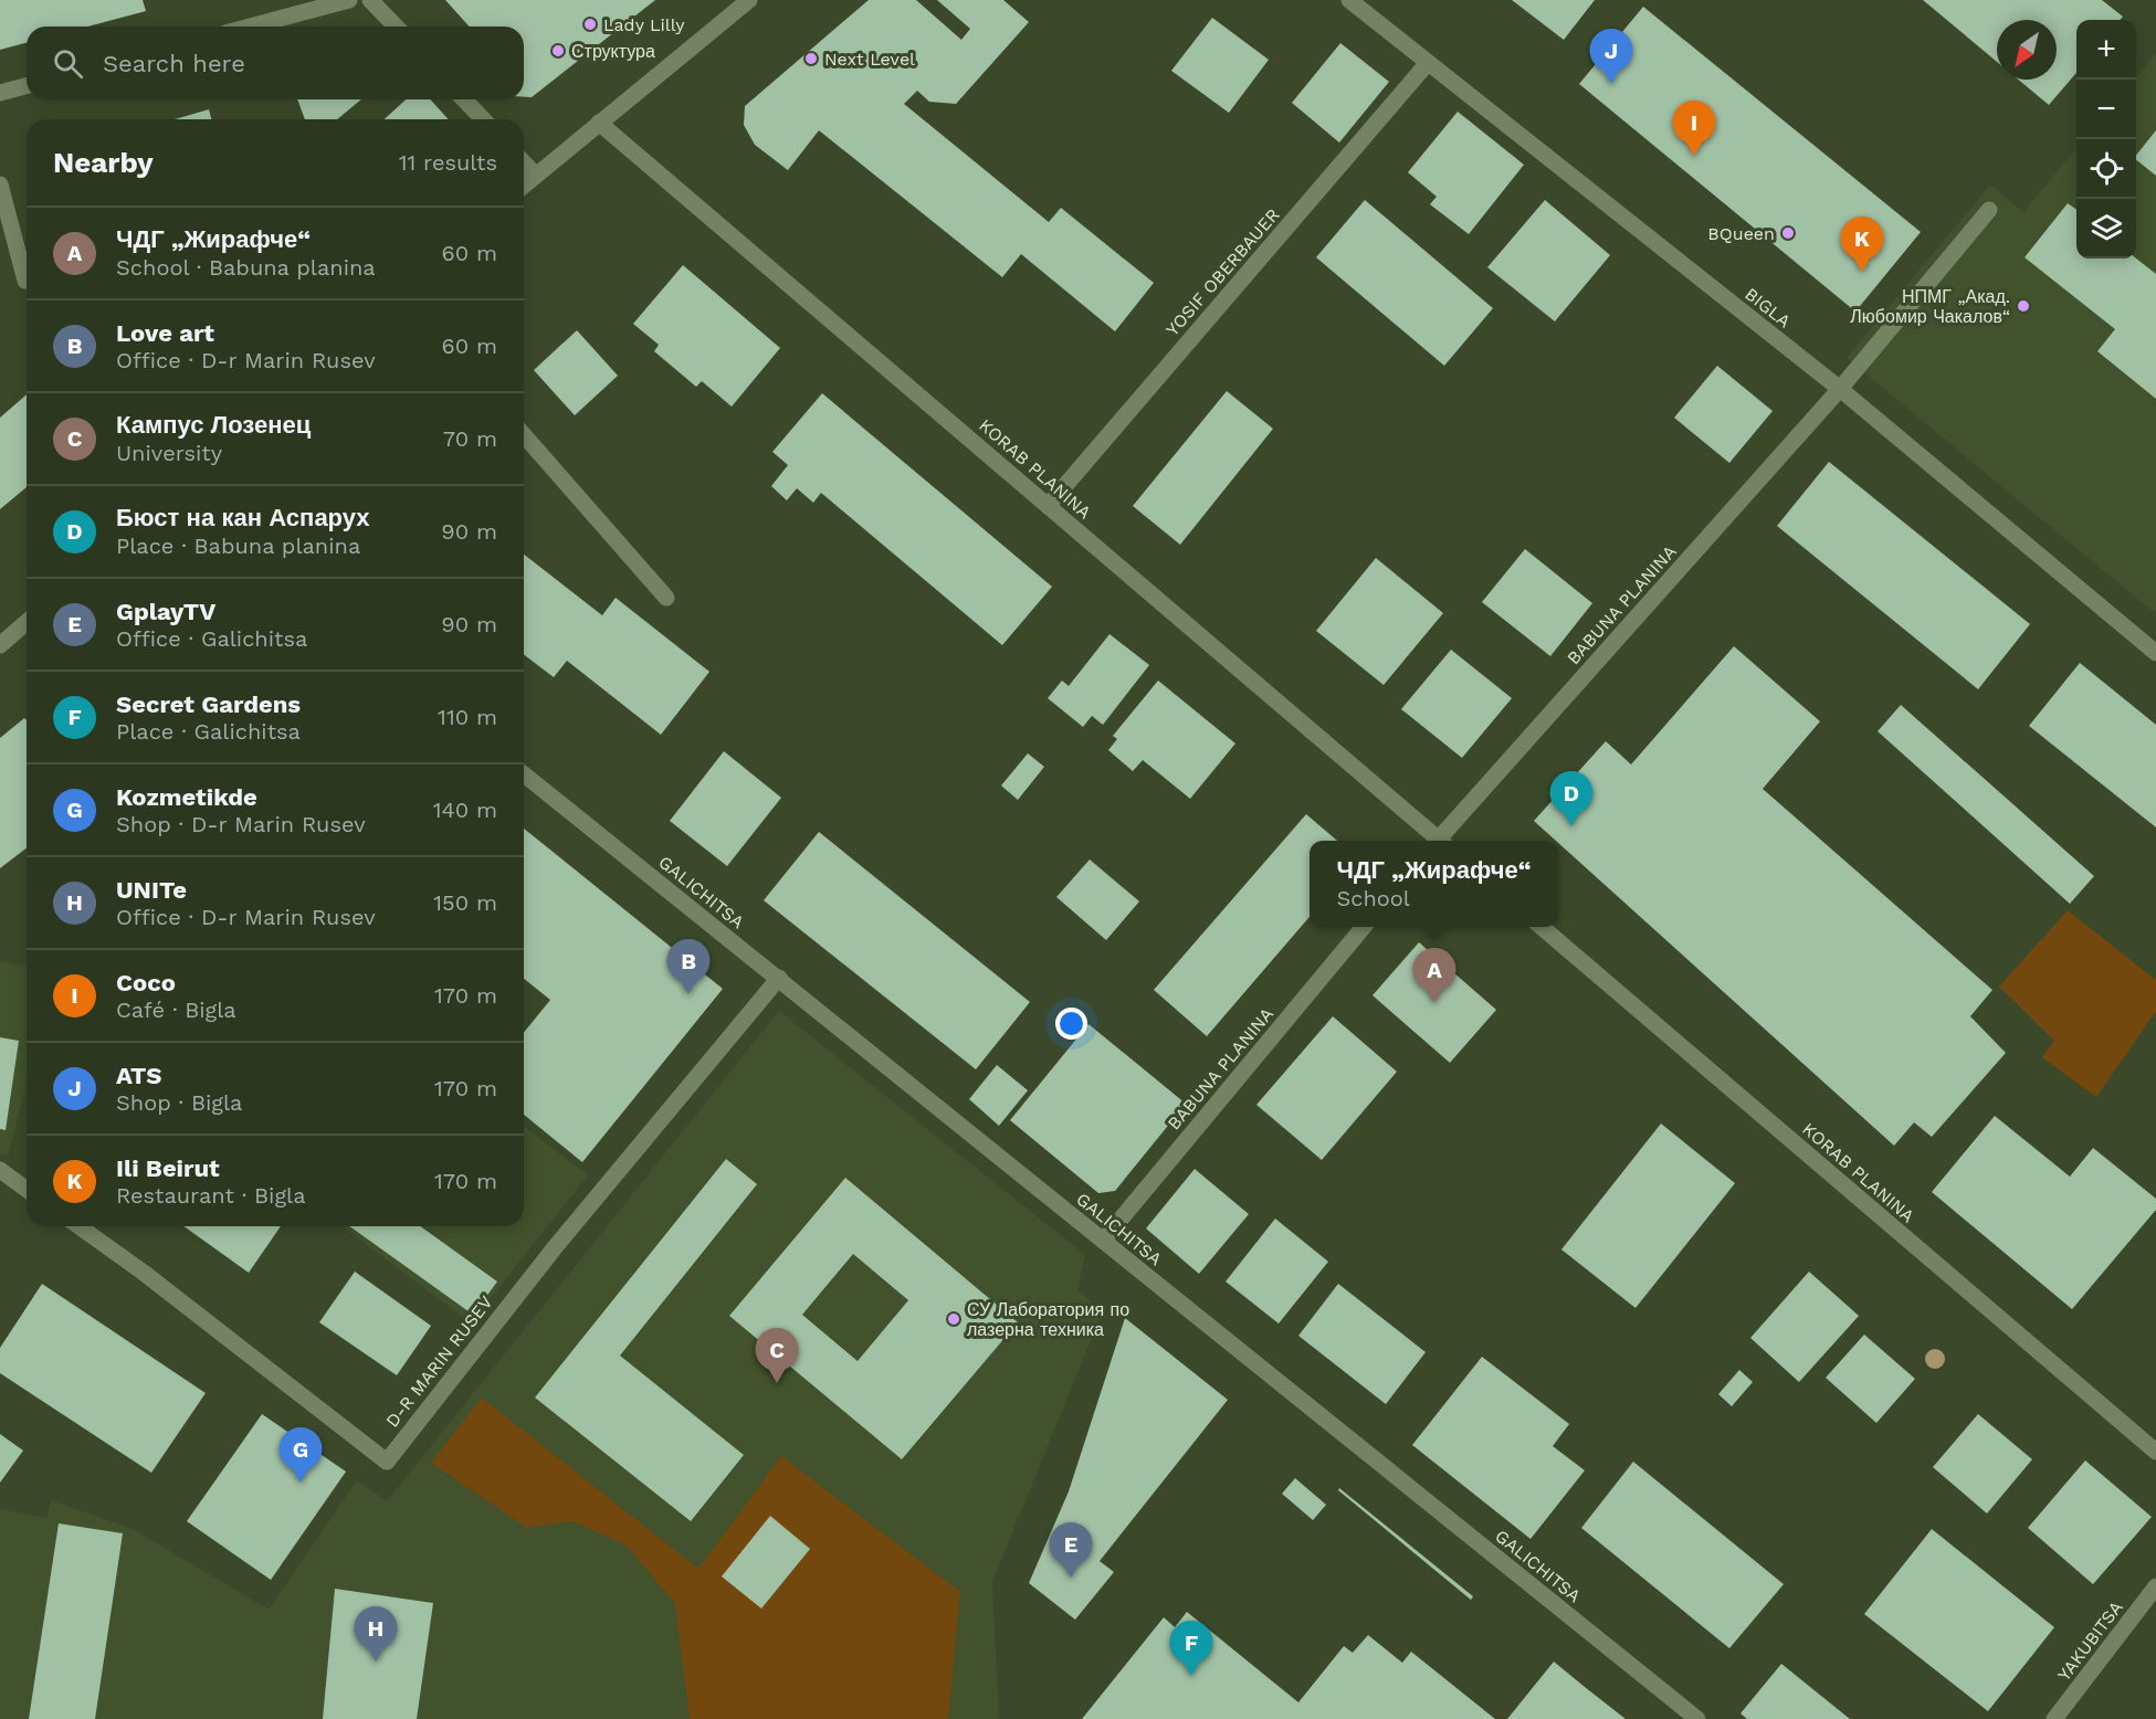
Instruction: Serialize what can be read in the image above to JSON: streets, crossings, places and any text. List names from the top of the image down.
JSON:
{
  "streets": {
    "street": [
      "YOSIF OBERBAUER",
      "BIGLA",
      "KORAB PLANINA",
      "BABUNA PLANINA",
      "GALICHITSA",
      "D-R MARIN RUSEV",
      "YAKUBITSA"
    ]
  },
  "crossings": [
    ["YOSIF OBERBAUER", "BIGLA"],
    ["YOSIF OBERBAUER", "KORAB PLANINA"],
    ["BIGLA", "BABUNA PLANINA"],
    ["BABUNA PLANINA", "GALICHITSA"],
    ["GALICHITSA", "D-R MARIN RUSEV"]
  ],
  "places": [
    "Lady Lilly",
    "Структура",
    "Next Level",
    "BQueen",
    "НПМГ „Акад. Любомир Чакалов“",
    "СУ Лаборатория по лазерна техника"
  ],
  "north": "bottom left",
  "page": {
    "map_buttons": ["+", "−"],
    "search": "Search here",
    "pins": [
      "J",
      "I",
      "K",
      "D",
      "B",
      "A",
      "C",
      "G",
      "E",
      "H",
      "F"
    ],
    "heading": ["Nearby", "11 results"],
    "list": [
      {
        "mark": "A",
        "name": "ЧДГ „Жирафче“",
        "note": "School · Babuna planina",
        "value": "60 m"
      },
      {
        "mark": "B",
        "name": "Love art",
        "note": "Office · D-r Marin Rusev",
        "value": "60 m"
      },
      {
        "mark": "C",
        "name": "Кампус Лозенец",
        "note": "University",
        "value": "70 m"
      },
      {
        "mark": "D",
        "name": "Бюст на кан Аспарух",
        "note": "Place · Babuna planina",
        "value": "90 m"
      },
      {
        "mark": "E",
        "name": "GplayTV",
        "note": "Office · Galichitsa",
        "value": "90 m"
      },
      {
        "mark": "F",
        "name": "Secret Gardens",
        "note": "Place · Galichitsa",
        "value": "110 m"
      },
      {
        "mark": "G",
        "name": "Kozmetikde",
        "note": "Shop · D-r Marin Rusev",
        "value": "140 m"
      },
      {
        "mark": "H",
        "name": "UNITe",
        "note": "Office · D-r Marin Rusev",
        "value": "150 m"
      },
      {
        "mark": "I",
        "name": "Coco",
        "note": "Café · Bigla",
        "value": "170 m"
      },
      {
        "mark": "J",
        "name": "ATS",
        "note": "Shop · Bigla",
        "value": "170 m"
      },
      {
        "mark": "K",
        "name": "Ili Beirut",
        "note": "Restaurant · Bigla",
        "value": "170 m"
      }
    ],
    "popup": ["ЧДГ „Жирафче“", "School"]
  }
}
